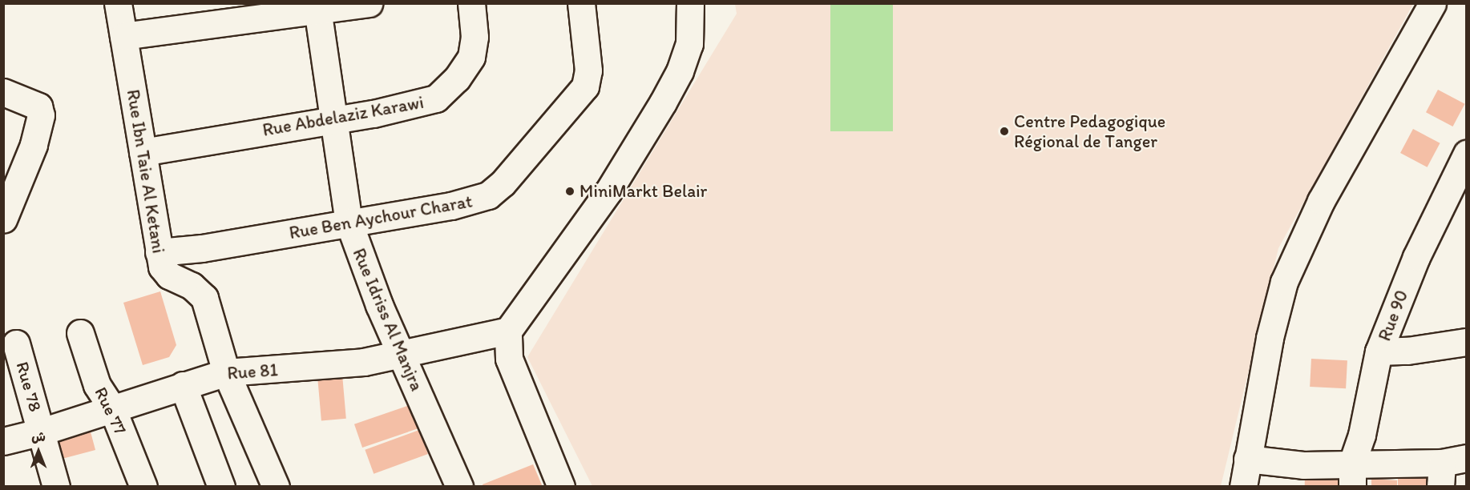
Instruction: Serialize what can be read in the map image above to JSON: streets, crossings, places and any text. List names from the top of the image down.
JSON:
{
  "streets": {
    "street": [
      "Rue Abdelaziz Karawi",
      "Rue Ibn Taie Al Ketani",
      "Rue Ben Aychour Charat",
      "Rue 90",
      "Rue Idriss Al Manjra",
      "Rue 81",
      "Rue 78",
      "Rue 77"
    ]
  },
  "crossings": [
    ["Rue Abdelaziz Karawi", "Rue Ibn Taie Al Ketani"],
    ["Rue Abdelaziz Karawi", "Rue Idriss Al Manjra"],
    ["Rue Ibn Taie Al Ketani", "Rue Ben Aychour Charat"],
    ["Rue Ibn Taie Al Ketani", "Rue 81"],
    ["Rue Ben Aychour Charat", "Rue Idriss Al Manjra"],
    ["Rue Idriss Al Manjra", "Rue 81"],
    ["Rue 81", "Rue 78"],
    ["Rue 81", "Rue 77"]
  ],
  "places": ["Centre Pedagogique Régional de Tanger", "MiniMarkt Belair"],
  "north": "top"
}
